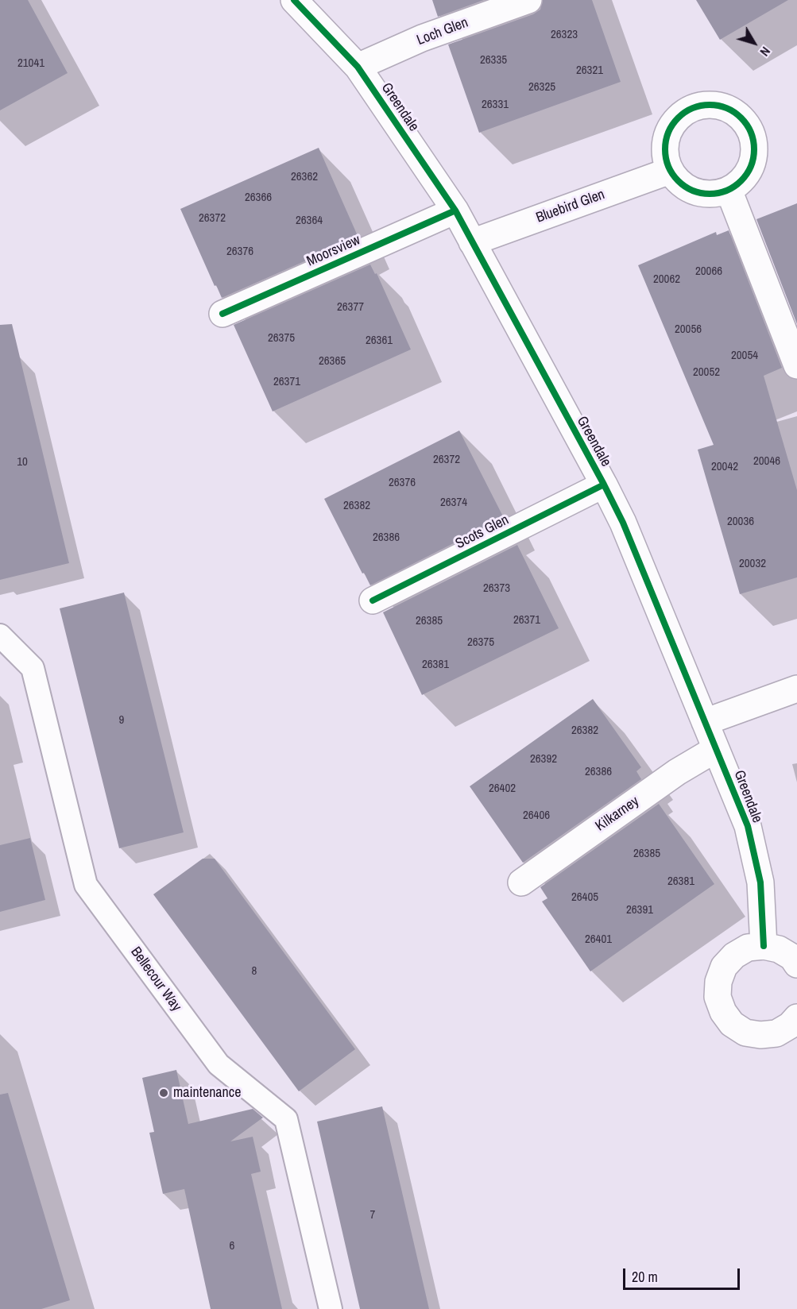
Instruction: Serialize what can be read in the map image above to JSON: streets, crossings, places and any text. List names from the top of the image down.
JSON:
{
  "streets": {
    "street": [
      "Loch Glen",
      "Greendale",
      "Bluebird Glen",
      "Moorsview",
      "Scots Glen",
      "Kilkarney"
    ],
    "lane": ["Bellecour Way"]
  },
  "crossings": [
    ["Loch Glen", "Greendale"],
    ["Greendale", "Bluebird Glen"],
    ["Greendale", "Moorsview"],
    ["Greendale", "Scots Glen"],
    ["Greendale", "Kilkarney"]
  ],
  "places": ["maintenance"],
  "house_numbers": [
    "26323",
    "26335",
    "21041",
    "26321",
    "26325",
    "26331",
    "26362",
    "26366",
    "26372",
    "26364",
    "26376",
    "20066",
    "20062",
    "26377",
    "20056",
    "26375",
    "26361",
    "20054",
    "26365",
    "20052",
    "26371",
    "26372",
    "20046",
    "10",
    "20042",
    "26376",
    "26374",
    "26382",
    "20036",
    "26386",
    "20032",
    "26373",
    "26371",
    "26385",
    "26375",
    "26381",
    "9",
    "26382",
    "26392",
    "26386",
    "26402",
    "26406",
    "26385",
    "26381",
    "26405",
    "26391",
    "26401",
    "8",
    "7",
    "6"
  ],
  "scale_bar": "20 m",
  "north": "bottom right"
}
